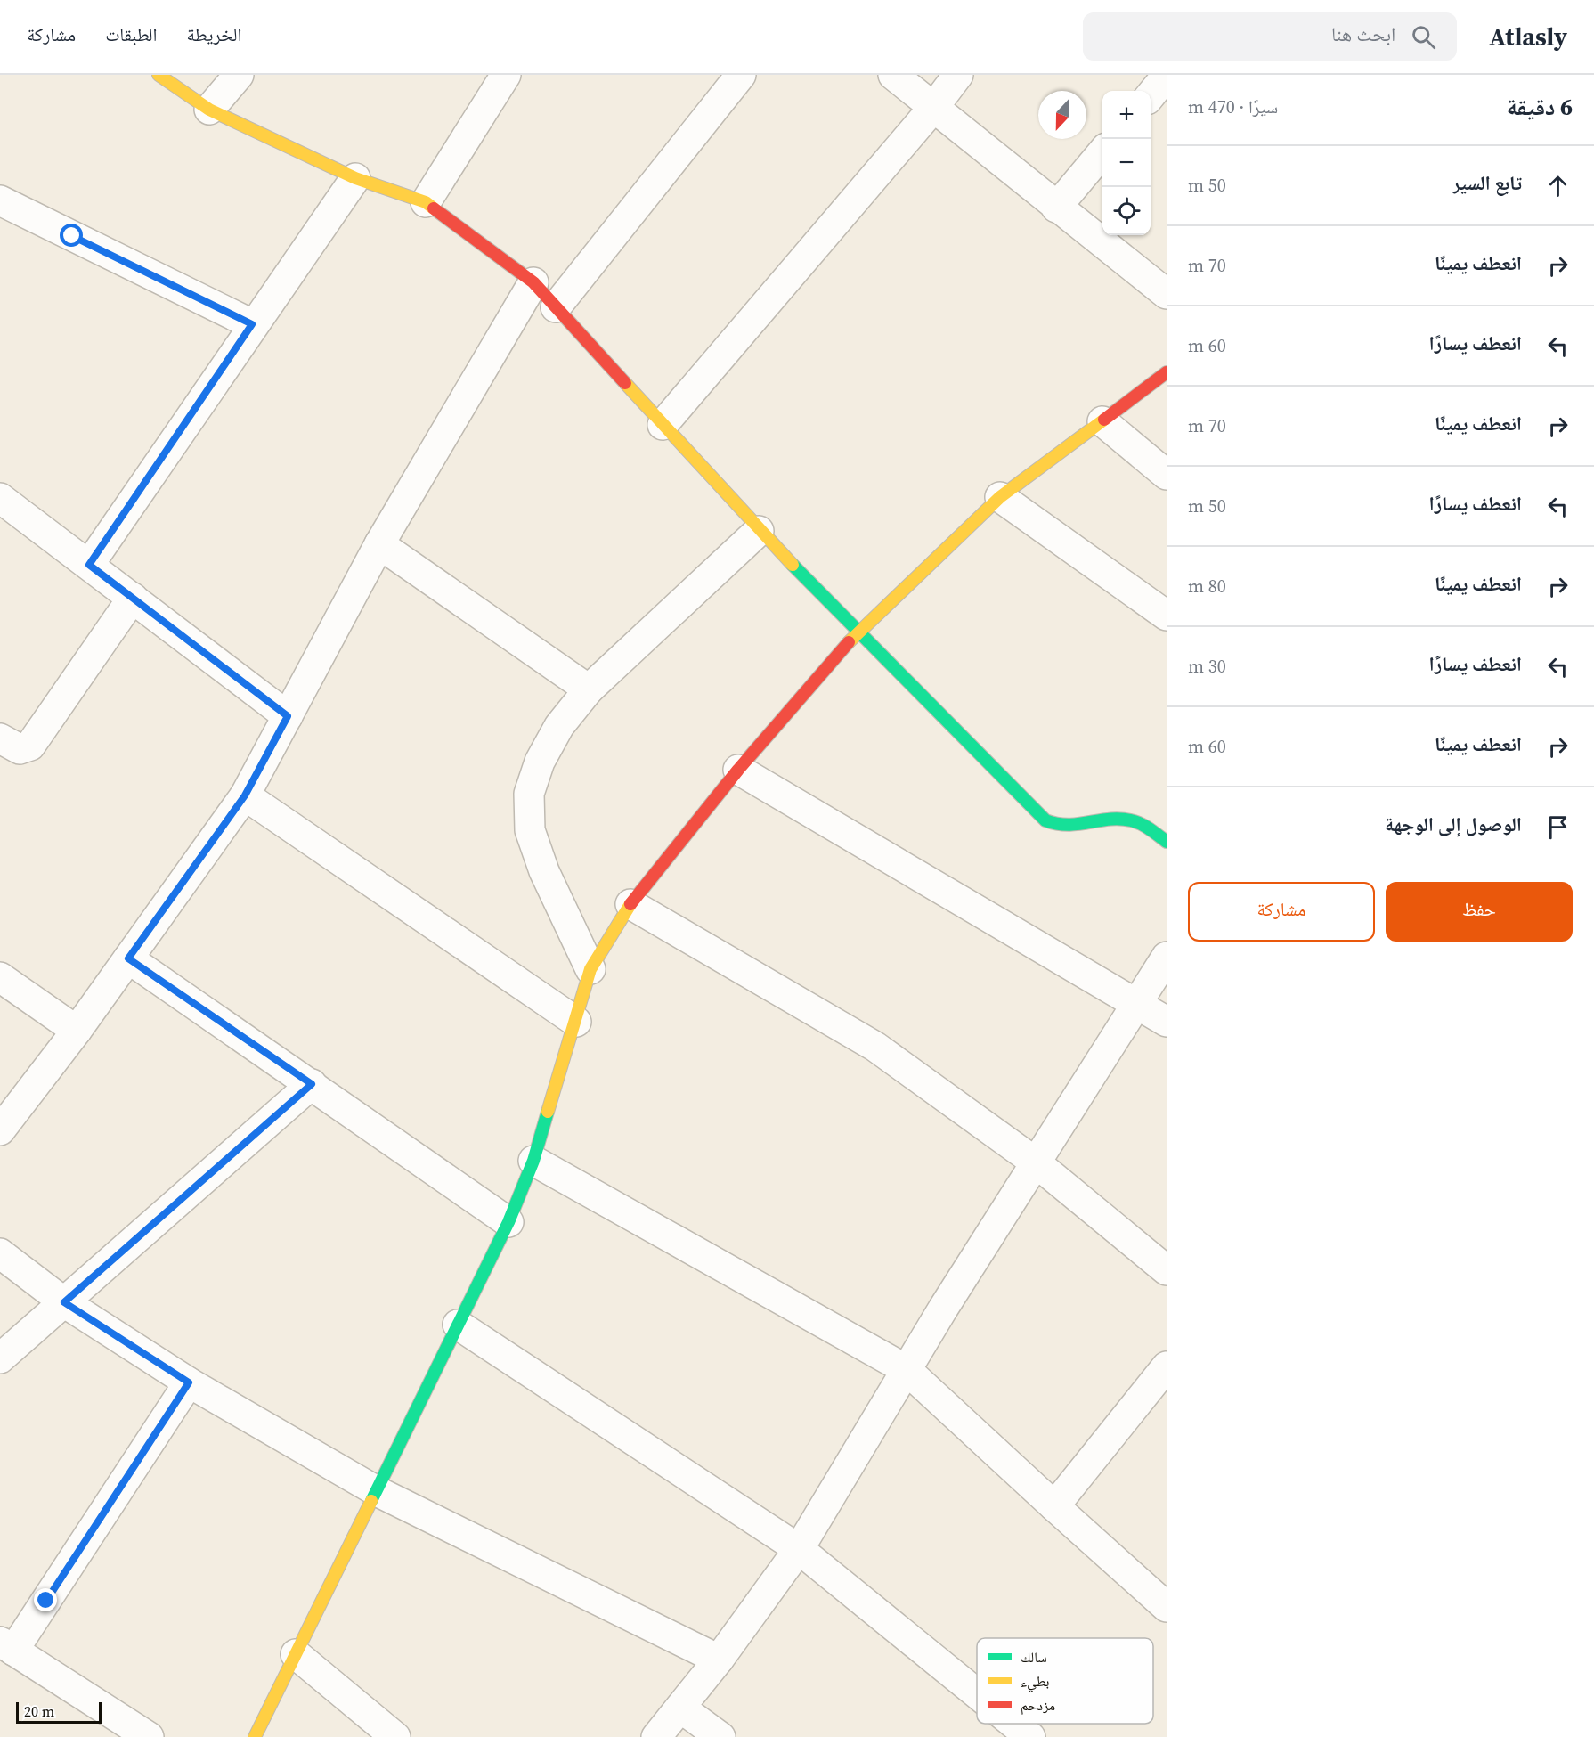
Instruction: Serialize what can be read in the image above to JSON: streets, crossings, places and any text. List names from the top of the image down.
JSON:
{
  "legend": ["سالك", "بطيء", "مزدحم"],
  "scale_bar": "20 m",
  "north": "bottom",
  "page": {
    "header": "Atlasly",
    "search": "ابحث هنا",
    "nav": ["الخريطة", "الطبقات", "مشاركة"],
    "heading": ["6 دقيقة", "سيرًا · 470 m"],
    "map_buttons": ["+", "−"],
    "list": [
      ["تابع السير", "50 m"],
      ["انعطف يمينًا", "70 m"],
      ["انعطف يسارًا", "60 m"],
      ["انعطف يمينًا", "70 m"],
      ["انعطف يسارًا", "50 m"],
      ["انعطف يمينًا", "80 m"],
      ["انعطف يسارًا", "30 m"],
      ["انعطف يمينًا", "60 m"],
      "الوصول إلى الوجهة"
    ],
    "buttons": ["حفظ", "مشاركة"],
    "scale": "20 m"
  }
}
